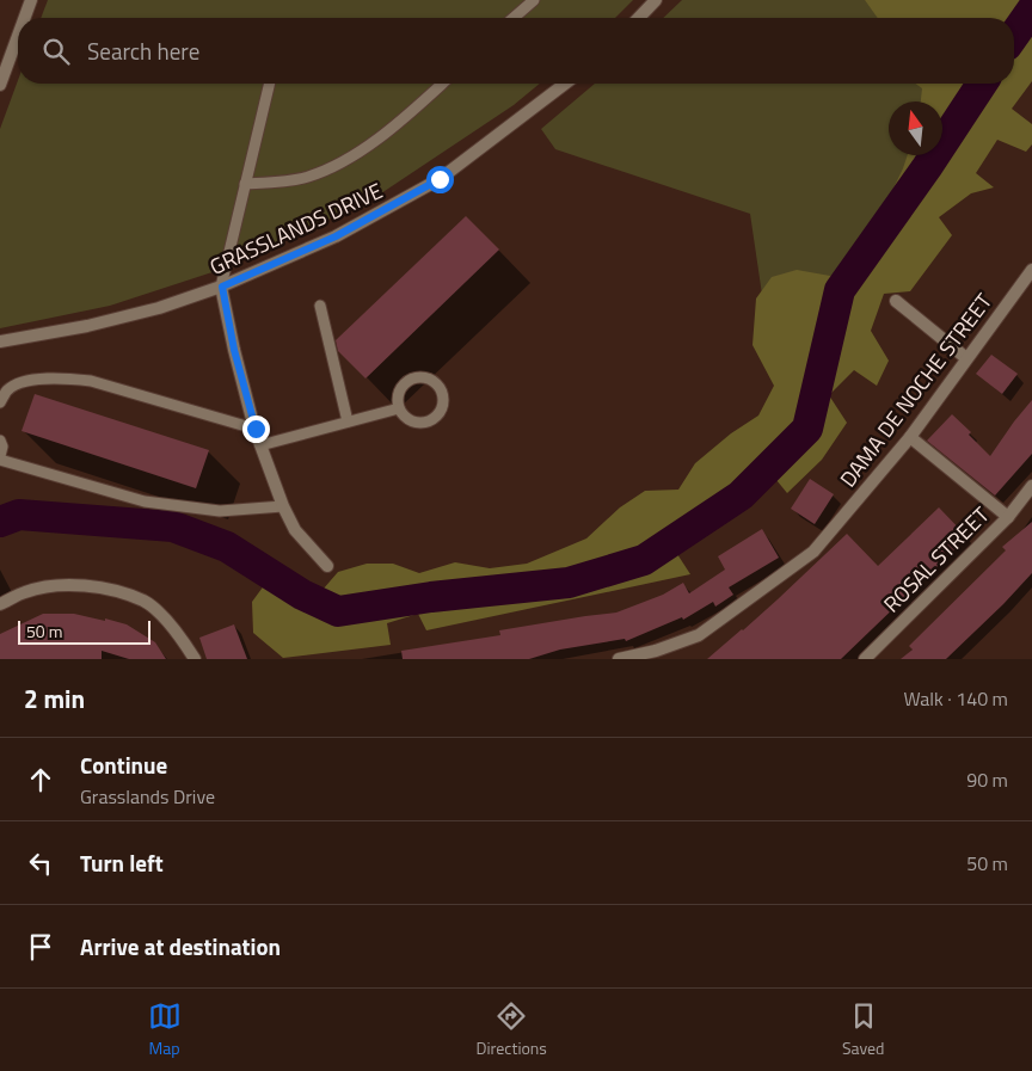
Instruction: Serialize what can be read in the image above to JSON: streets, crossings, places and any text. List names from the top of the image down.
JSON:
{
  "streets": {
    "street": ["GRASSLANDS DRIVE", "DAMA DE NOCHE STREET", "ROSAL STREET"]
  },
  "scale_bar": "50 m",
  "north": "top",
  "page": {
    "search": "Search here",
    "scale": "50 m",
    "heading": ["2 min", "Walk · 140 m"],
    "list": [
      ["Continue", "Grasslands Drive", "90 m"],
      ["Turn left", "50 m"],
      "Arrive at destination"
    ],
    "nav": ["Map", "Directions", "Saved"]
  }
}
